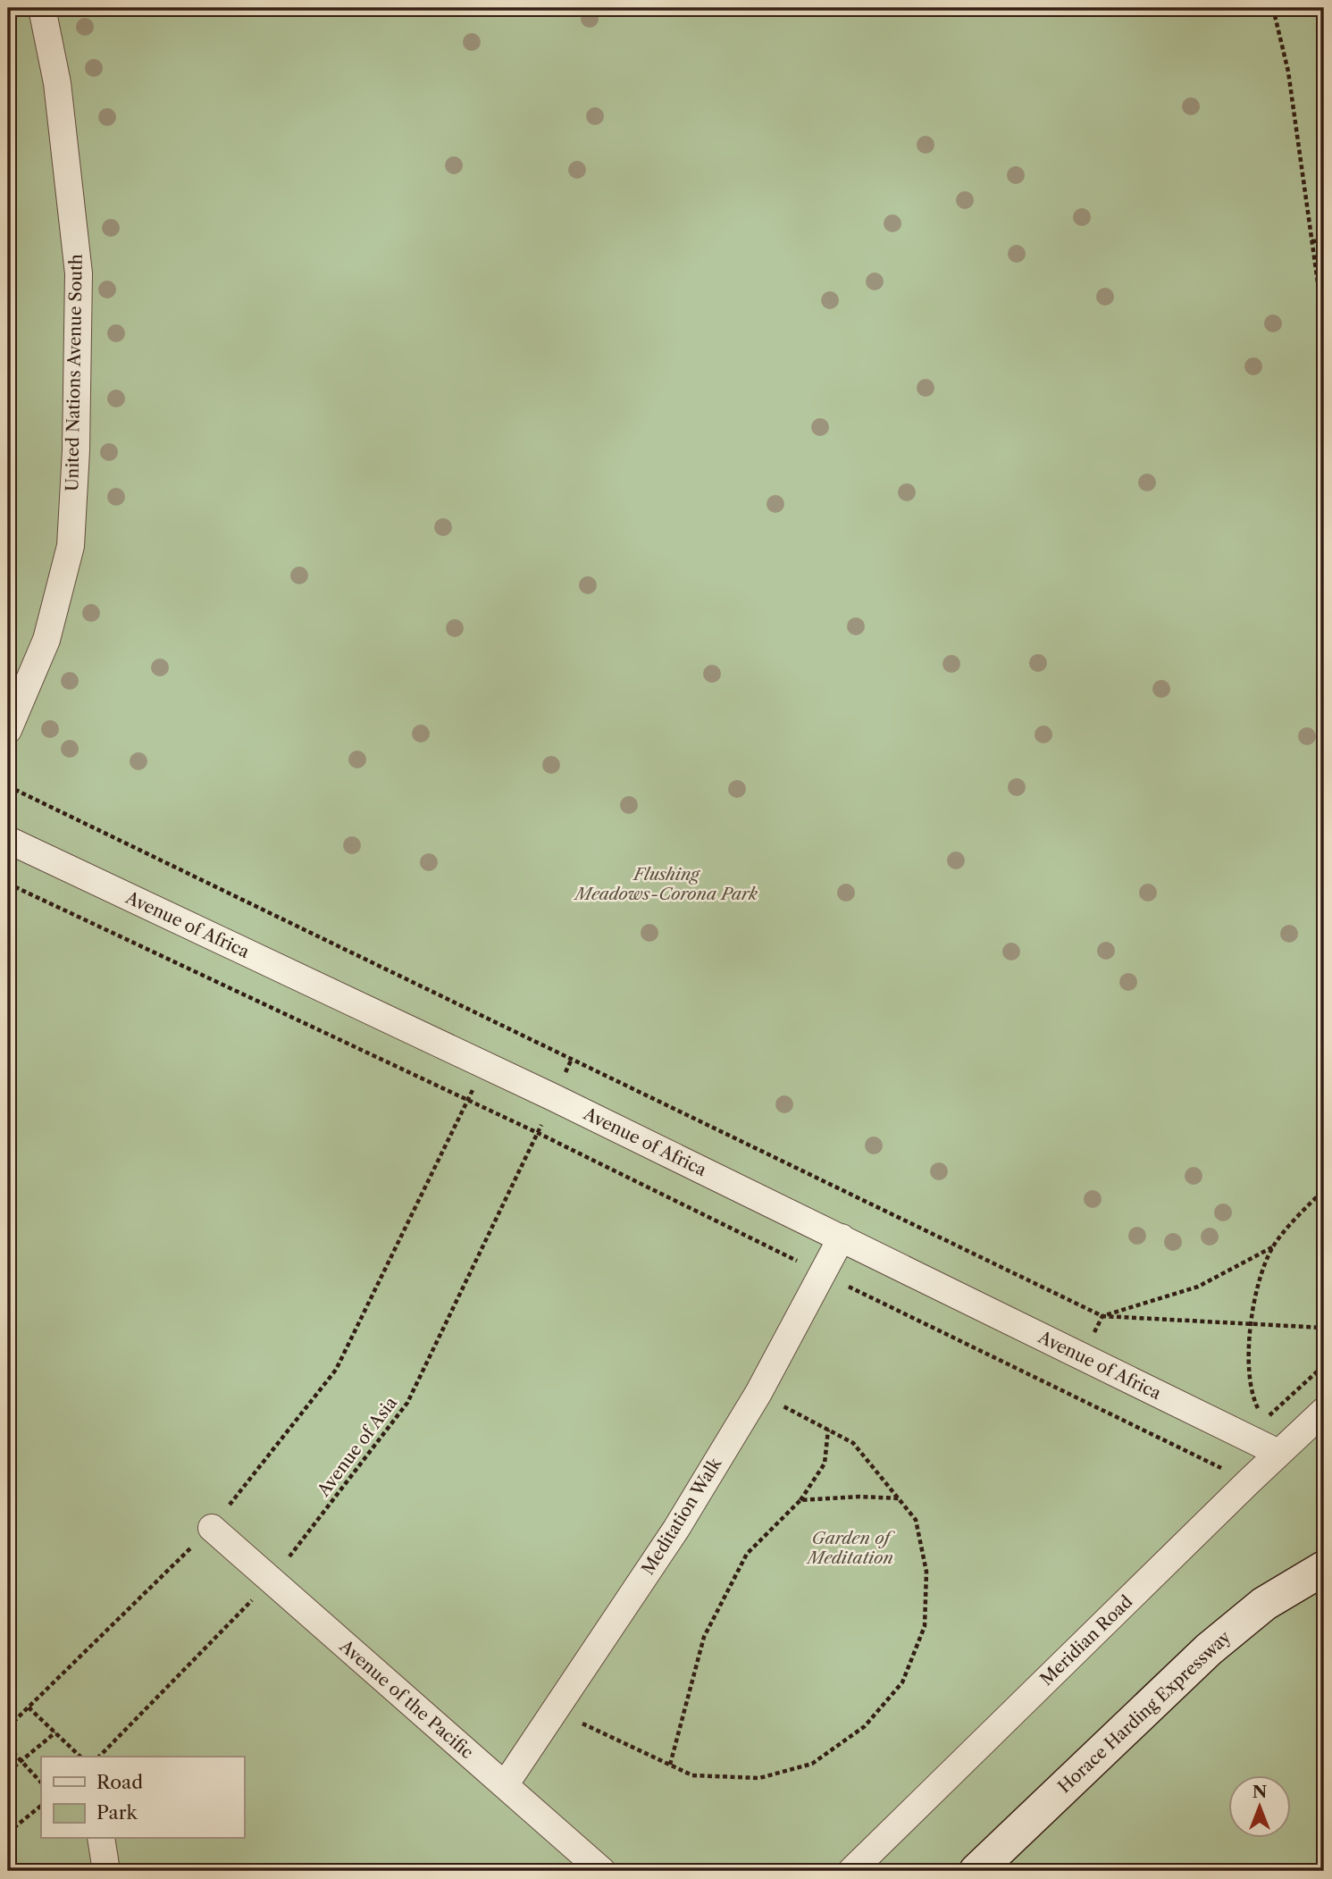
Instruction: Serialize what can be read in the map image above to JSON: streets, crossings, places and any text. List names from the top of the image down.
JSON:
{
  "streets": {
    "main road": ["Horace Harding Expressway"],
    "street": [
      "United Nations Avenue South",
      "Avenue of Africa",
      "Meditation Walk",
      "Meridian Road",
      "Avenue of the Pacific"
    ],
    "path": ["Avenue of Asia"]
  },
  "crossings": [
    ["Avenue of Africa", "Avenue of Asia"],
    ["Avenue of Africa", "Meditation Walk"],
    ["Avenue of Africa", "Meridian Road"],
    ["Avenue of Asia", "Avenue of the Pacific"],
    ["Meditation Walk", "Avenue of the Pacific"]
  ],
  "parks": ["Flushing Meadows-Corona Park", "Garden of Meditation"],
  "legend": ["Road", "Park"],
  "north": "top"
}
